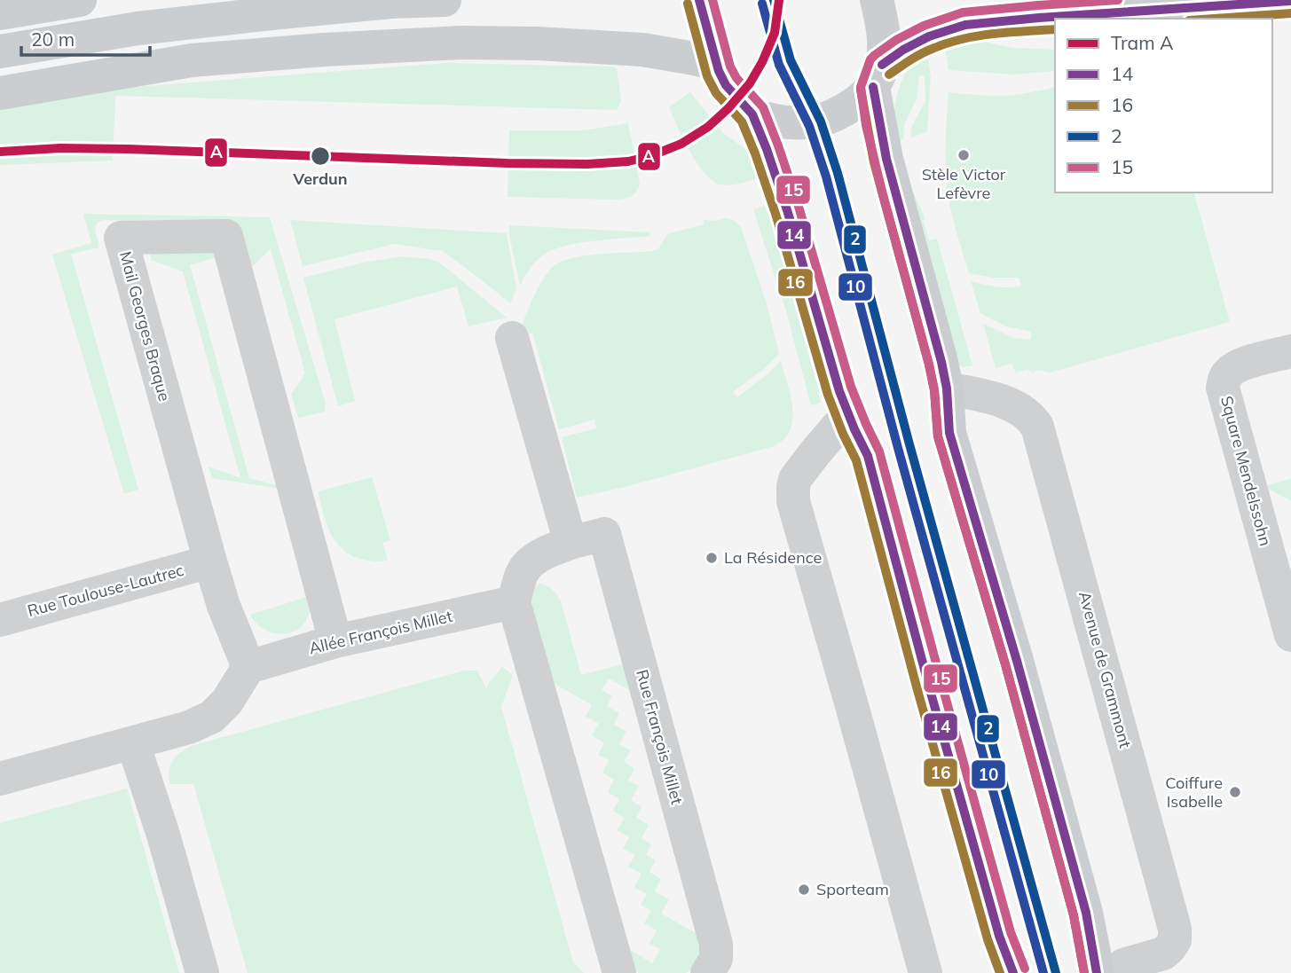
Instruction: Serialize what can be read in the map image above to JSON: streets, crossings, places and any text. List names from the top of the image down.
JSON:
{
  "streets": {
    "street": [
      "Mail Georges Braque",
      "Square Mendelssohn",
      "Rue Toulouse-Lautrec",
      "Allée François Millet",
      "Avenue de Grammont",
      "Rue François Millet"
    ]
  },
  "crossings": [
    ["Mail Georges Braque", "Rue Toulouse-Lautrec"],
    ["Mail Georges Braque", "Allée François Millet"],
    ["Allée François Millet", "Rue François Millet"]
  ],
  "places": [
    "Stèle Victor Lefèvre",
    "Verdun",
    "La Résidence",
    "Coiffure Isabelle",
    "Sporteam"
  ],
  "lines": [
    "tram line A",
    "transit line 14",
    "transit line 2",
    "transit line 15",
    "transit line 16",
    "transit line 10"
  ],
  "legend": [
    "Tram A",
    "14",
    "16",
    "2",
    "15"
  ],
  "scale_bar": "20 m"
}
